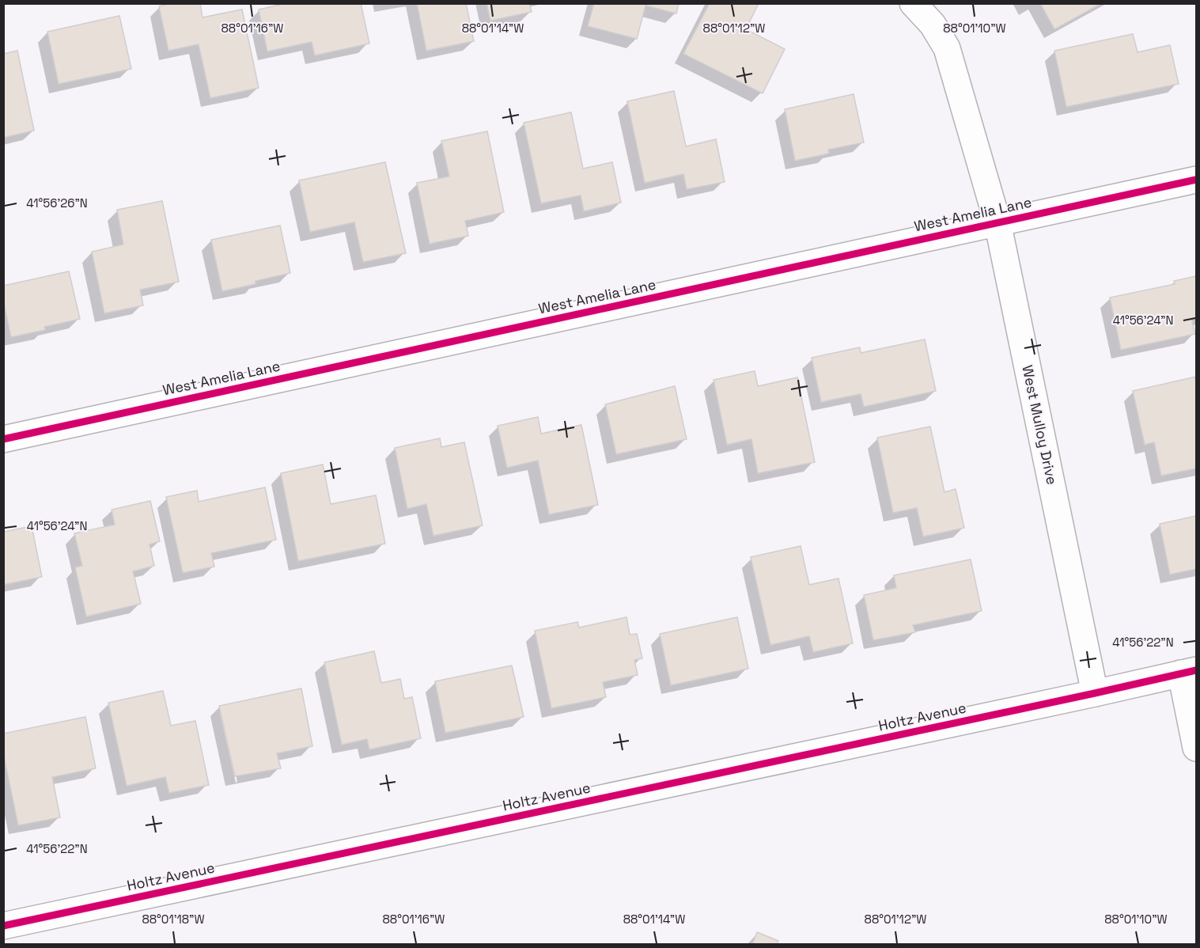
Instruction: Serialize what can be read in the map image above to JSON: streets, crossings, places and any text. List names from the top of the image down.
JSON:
{
  "streets": {
    "street": ["West Amelia Lane", "West Mulloy Drive", "Holtz Avenue"]
  },
  "crossings": [
    ["West Amelia Lane", "West Mulloy Drive"],
    ["West Mulloy Drive", "Holtz Avenue"]
  ],
  "coordinates": [
    "88°01'16\"W",
    "88°01'14\"W",
    "88°01'12\"W",
    "88°01'10\"W",
    "41°56'26\"N",
    "41°56'24\"N",
    "41°56'22\"N",
    "88°01'18\"W"
  ]
}
